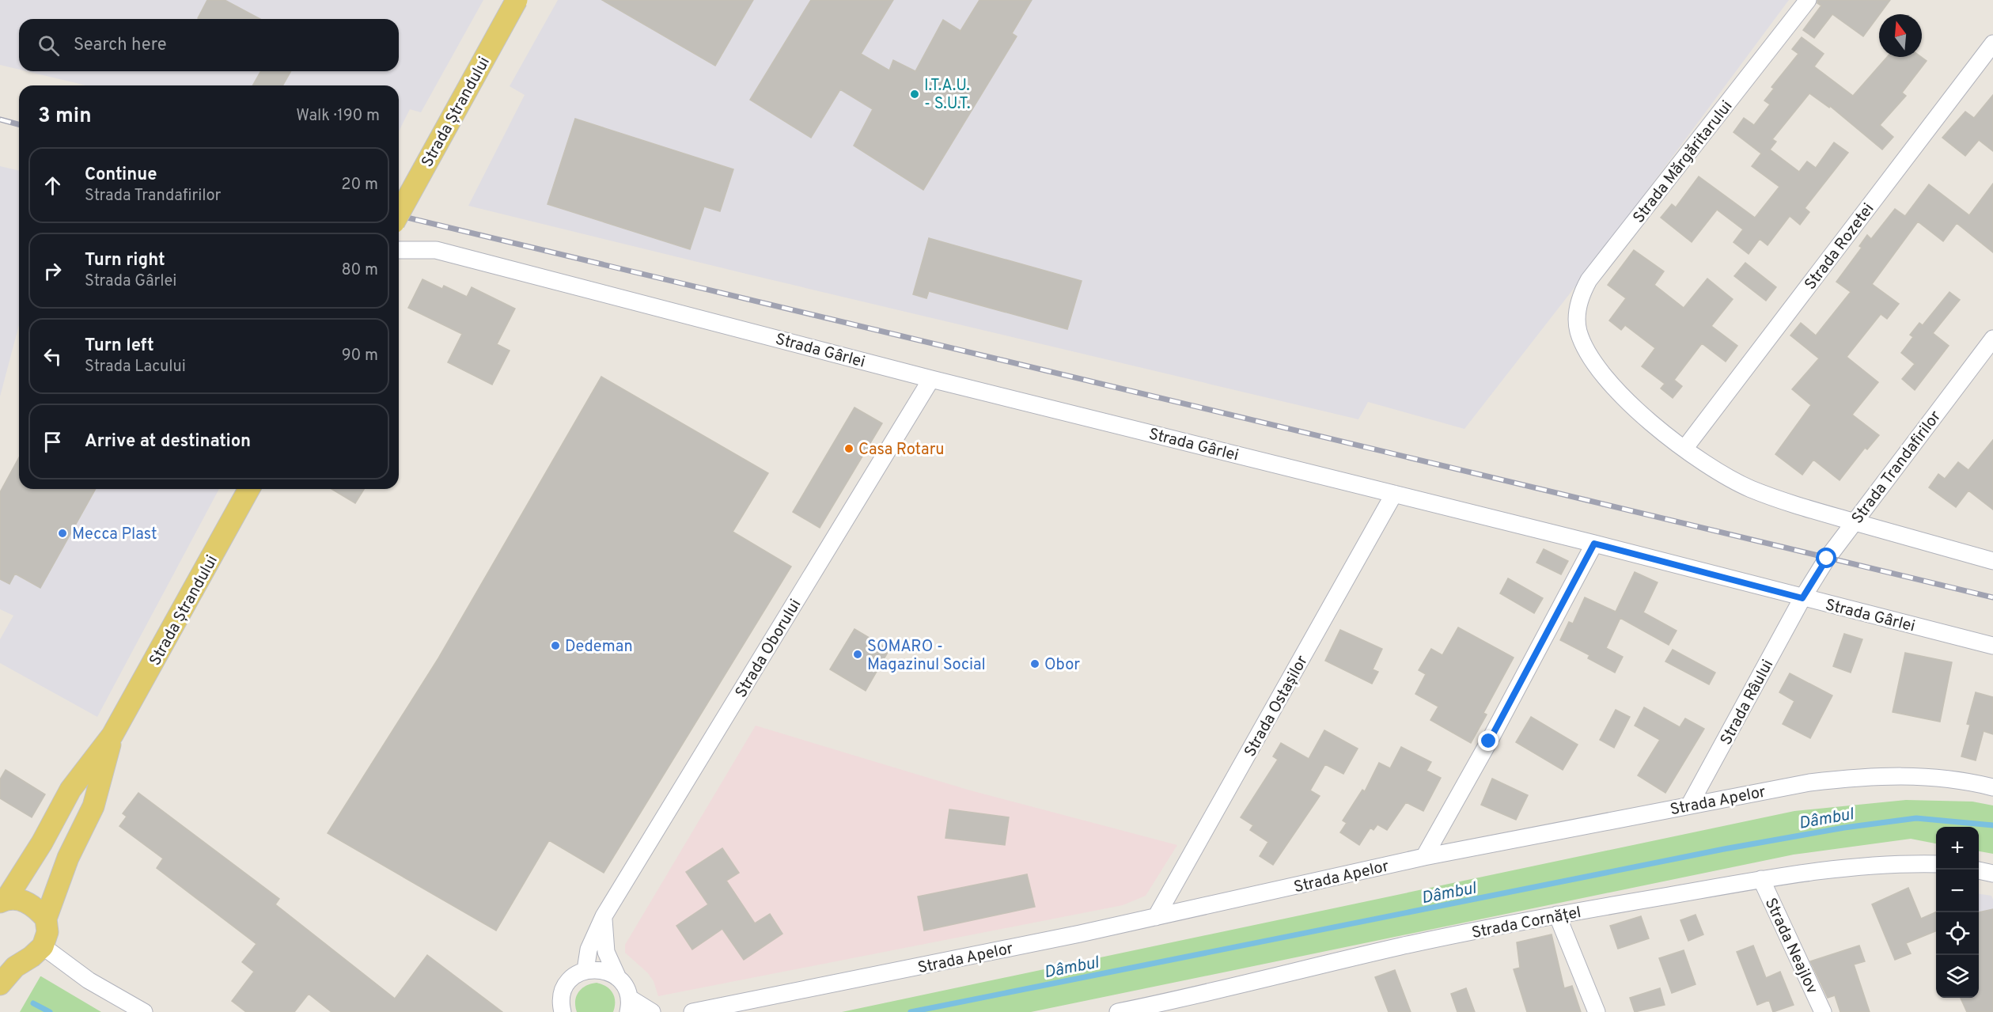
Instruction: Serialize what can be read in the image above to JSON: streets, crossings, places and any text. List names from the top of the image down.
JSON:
{
  "streets": {
    "main road": ["Strada Ștrandului"],
    "street": [
      "Strada Mărgăritarului",
      "Strada Rozetei",
      "Strada Gârlei",
      "Strada Trandafirilor",
      "Strada Oborului",
      "Strada Râului",
      "Strada Ostașilor",
      "Strada Apelor",
      "Strada Cornățel",
      "Strada Neajlov"
    ]
  },
  "crossings": [
    ["Strada Mărgăritarului", "Strada Rozetei"],
    ["Strada Gârlei", "Strada Trandafirilor"],
    ["Strada Gârlei", "Strada Oborului"],
    ["Strada Gârlei", "Strada Râului"],
    ["Strada Gârlei", "Strada Ostașilor"],
    ["Strada Trandafirilor", "Strada Râului"],
    ["Strada Râului", "Strada Apelor"],
    ["Strada Ostașilor", "Strada Apelor"],
    ["Strada Cornățel", "Strada Neajlov"]
  ],
  "water": ["Dâmbul"],
  "places": [
    "I.T.A.U. - S.U.T.",
    "Casa Rotaru",
    "Mecca Plast",
    "Dedeman",
    "SOMARO - Magazinul Social",
    "Obor"
  ],
  "north": "top",
  "page": {
    "search": "Search here",
    "heading": ["3 min", "Walk · 190 m"],
    "list": [
      ["Continue", "Strada Trandafirilor", "20 m"],
      ["Turn right", "Strada Gârlei", "80 m"],
      ["Turn left", "Strada Lacului", "90 m"],
      "Arrive at destination"
    ],
    "map_buttons": ["+", "−"]
  }
}
